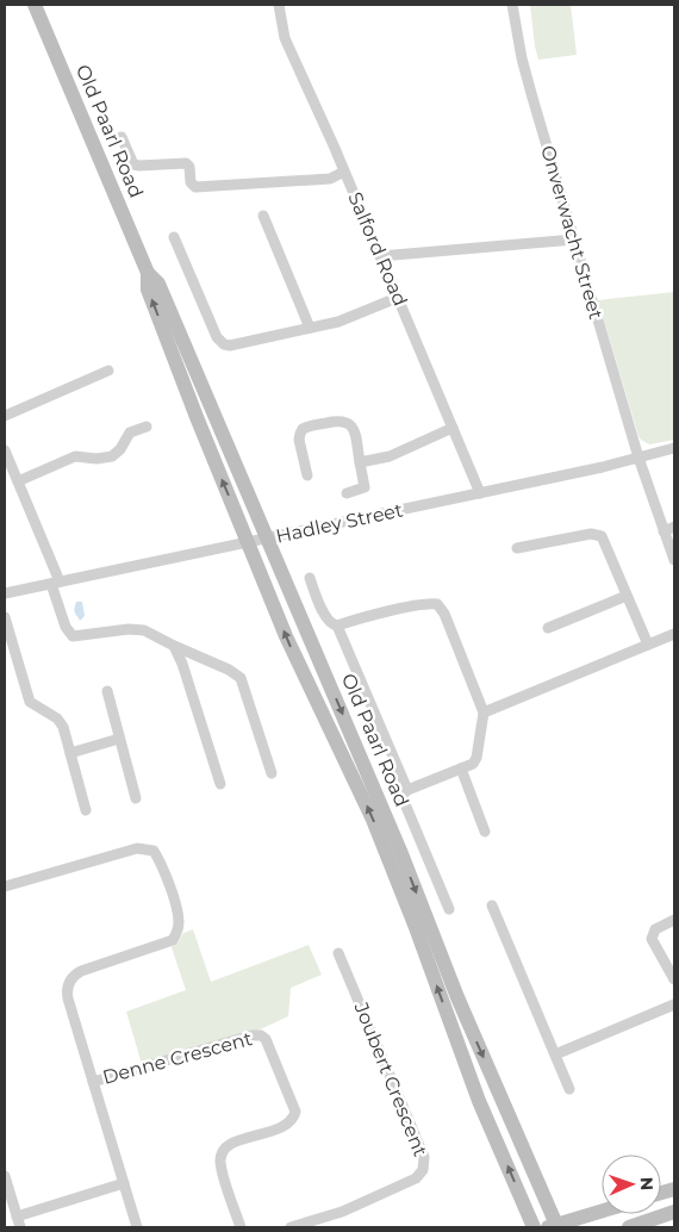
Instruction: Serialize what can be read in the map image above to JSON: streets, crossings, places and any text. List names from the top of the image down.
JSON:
{
  "streets": {
    "main road": ["Old Paarl Road"],
    "street": [
      "Onverwacht Street",
      "Salford Road",
      "Hadley Street",
      "Denne Crescent",
      "Joubert Crescent"
    ]
  },
  "crossings": [
    ["Old Paarl Road", "Hadley Street"],
    ["Onverwacht Street", "Hadley Street"],
    ["Salford Road", "Hadley Street"]
  ],
  "north": "right"
}
